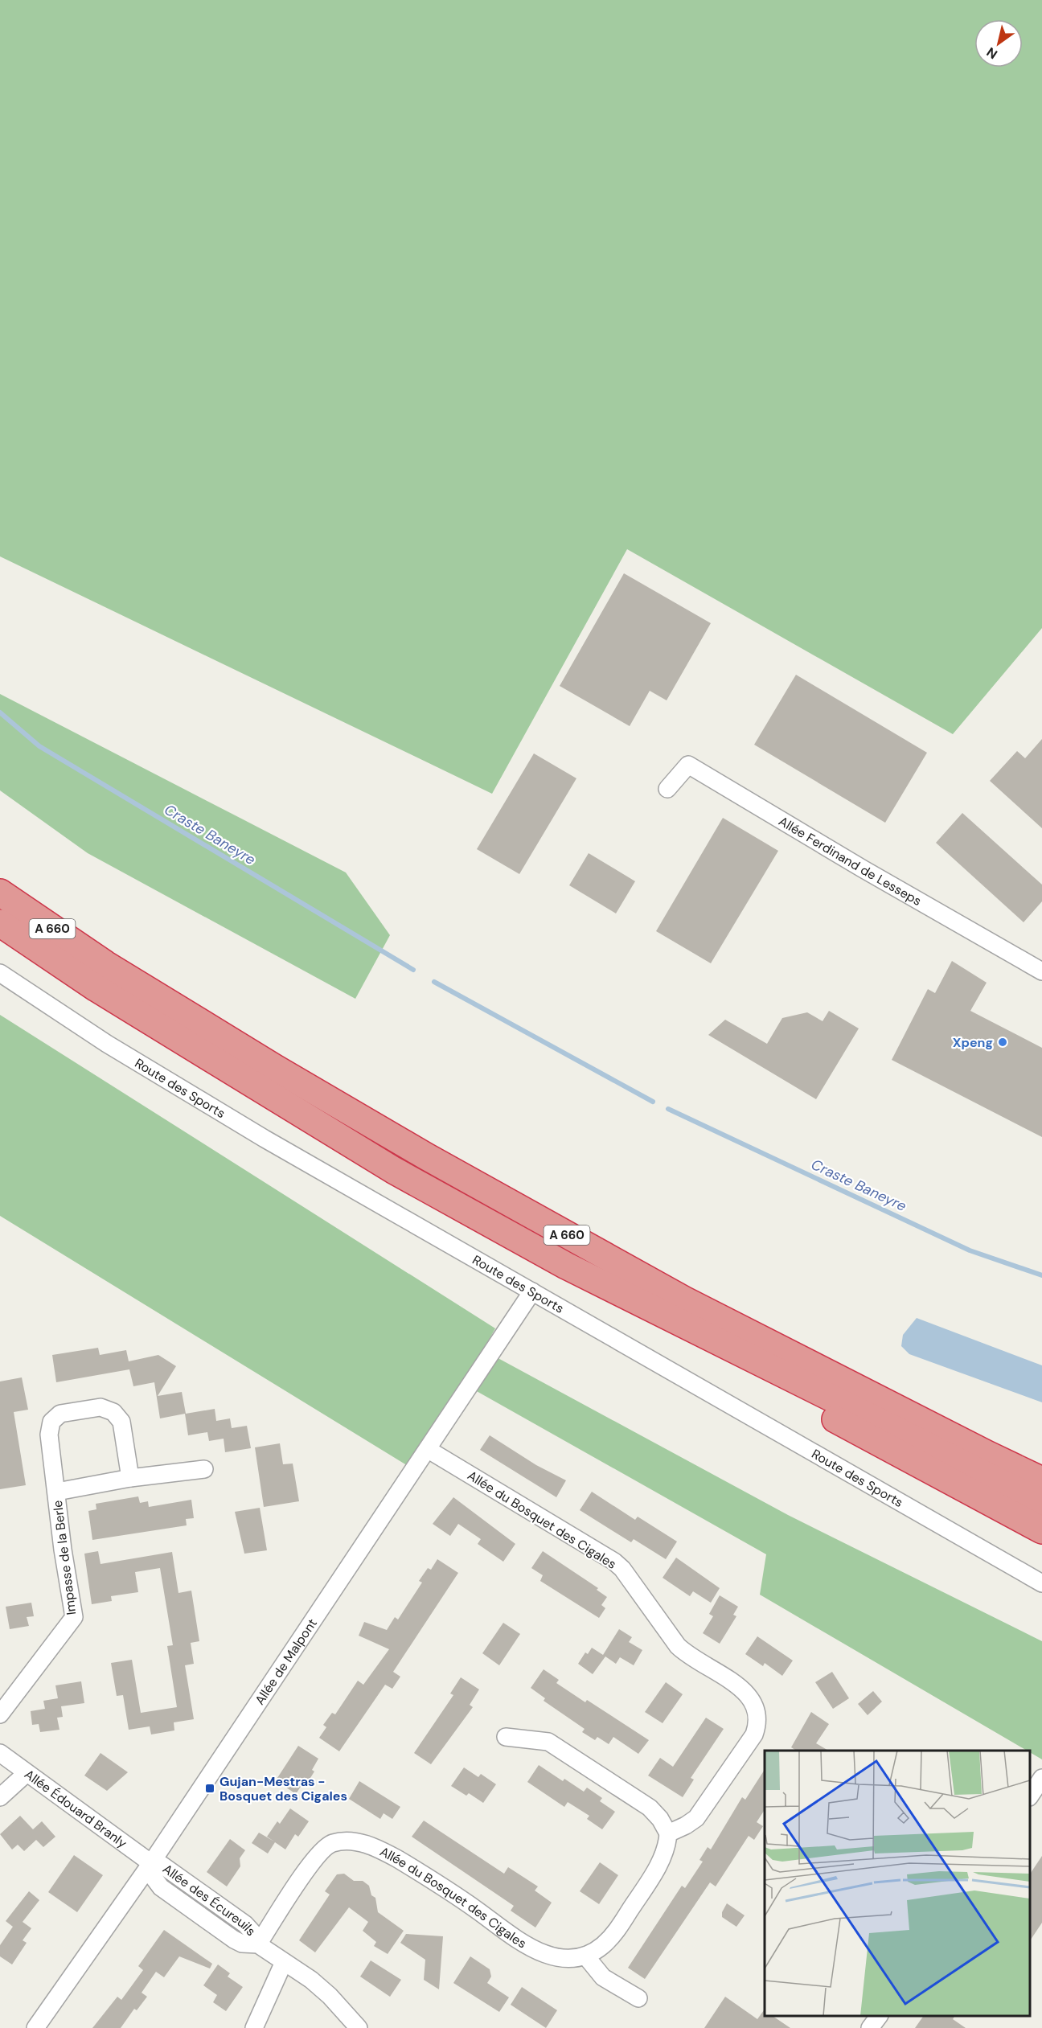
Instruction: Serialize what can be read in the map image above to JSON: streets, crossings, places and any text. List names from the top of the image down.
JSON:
{
  "streets": {
    "highway": ["A 660"],
    "street": [
      "Allée Ferdinand de Lesseps",
      "Route des Sports",
      "Allée du Bosquet des Cigales",
      "Impasse de la Berle",
      "Allée de Malpont",
      "Allée Édouard Branly",
      "Allée des Écureuils"
    ]
  },
  "crossings": [
    ["Route des Sports", "Allée de Malpont"],
    ["Allée du Bosquet des Cigales", "Allée de Malpont"],
    ["Allée du Bosquet des Cigales", "Allée des Écureuils"],
    ["Allée de Malpont", "Allée Édouard Branly"],
    ["Allée de Malpont", "Allée des Écureuils"],
    ["Allée Édouard Branly", "Allée des Écureuils"]
  ],
  "water": ["Craste Baneyre"],
  "places": {
    "other": ["Xpeng"],
    "transit": ["Gujan-Mestras - Bosquet des Cigales"]
  },
  "north": "bottom left"
}
